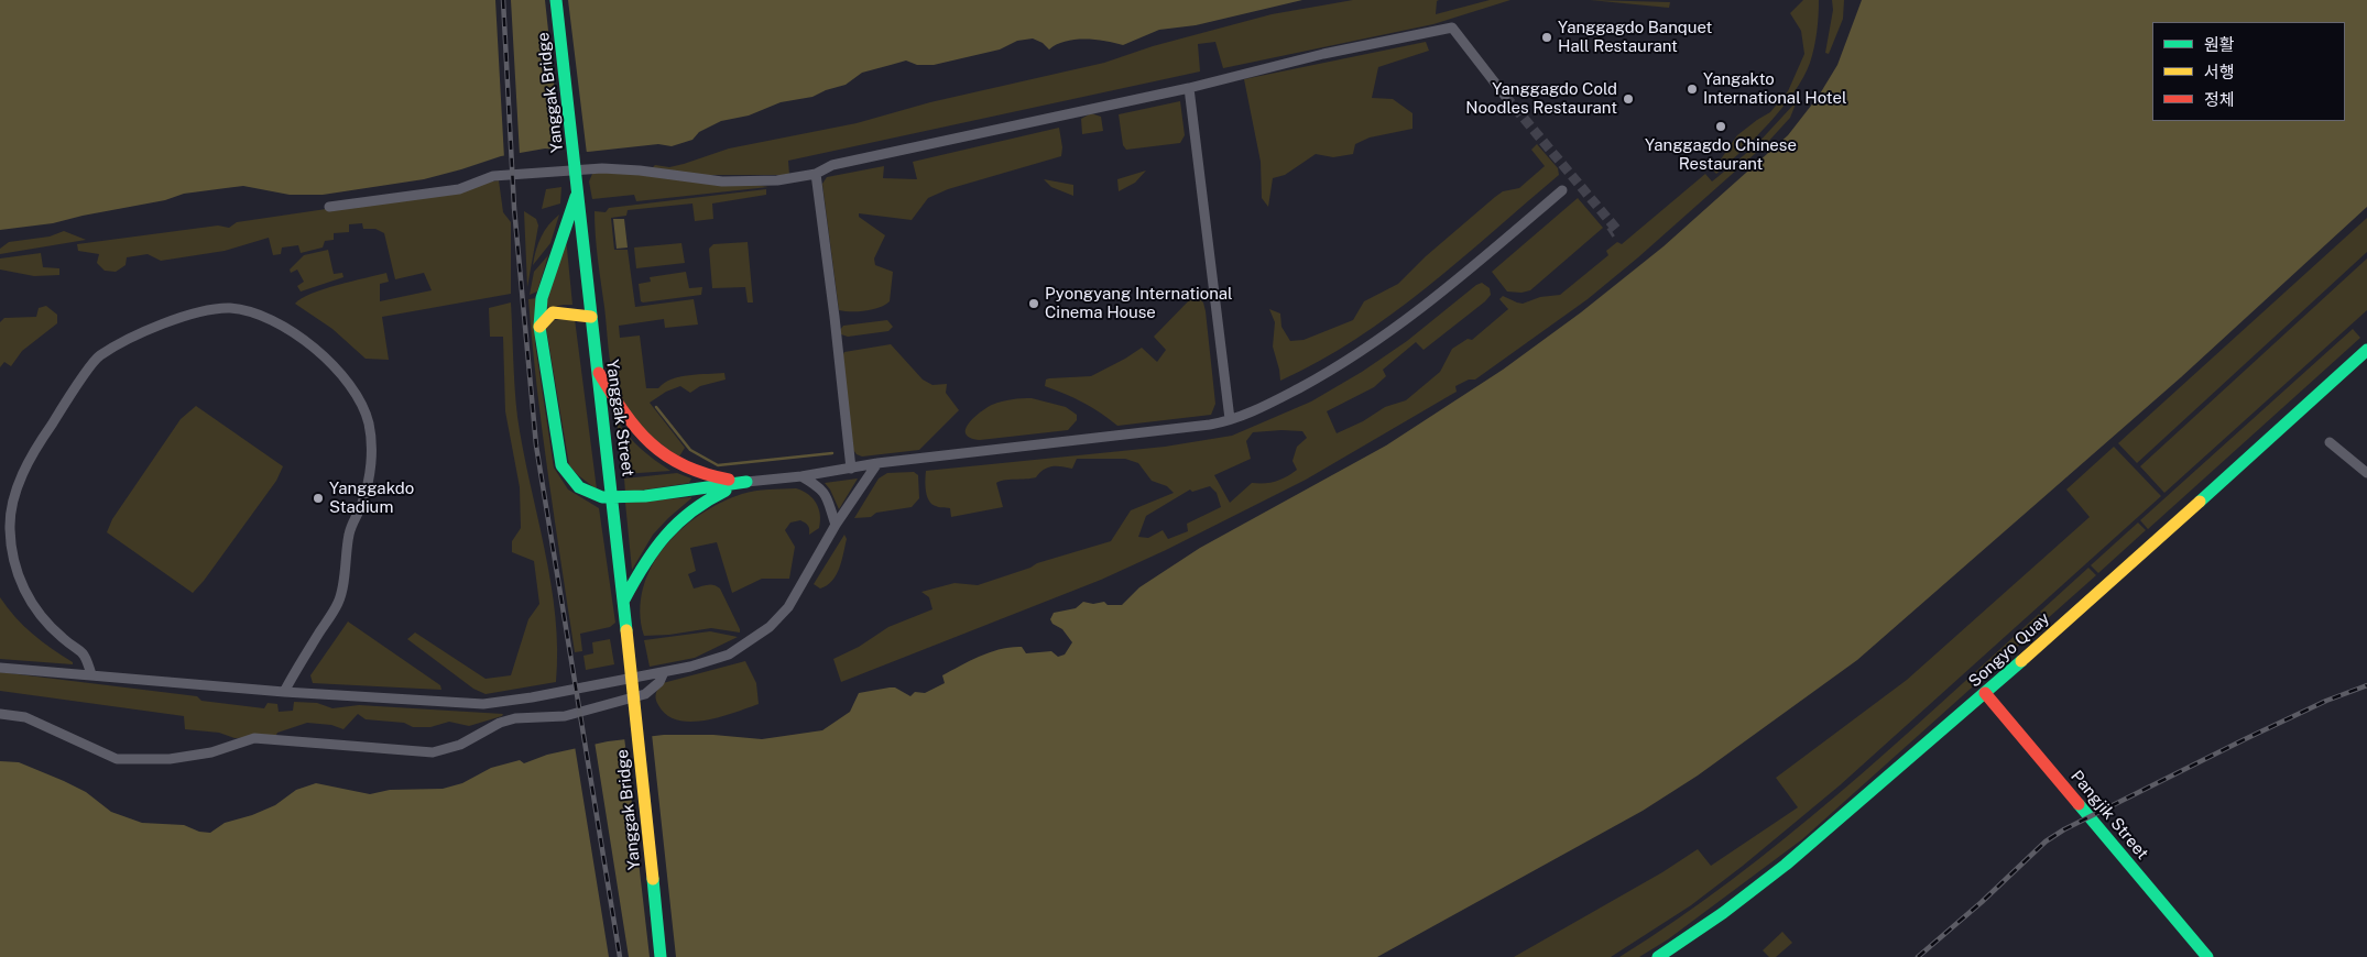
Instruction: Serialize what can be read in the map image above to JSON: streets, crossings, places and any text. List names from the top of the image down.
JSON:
{
  "streets": {
    "main road": [
      "Yanggak Bridge",
      "Yanggak Street",
      "Songyo Quay",
      "Pangjik Street"
    ]
  },
  "crossings": [
    ["Yanggak Bridge", "Yanggak Street"],
    ["Songyo Quay", "Pangjik Street"]
  ],
  "places": [
    "Yanggagdo Banquet Hall Restaurant",
    "Yangakto International Hotel",
    "Yanggagdo Cold Noodles Restaurant",
    "Yanggagdo Chinese Restaurant",
    "Pyongyang International Cinema House",
    "Yanggakdo Stadium"
  ],
  "legend": ["원활", "서행", "정체"]
}
